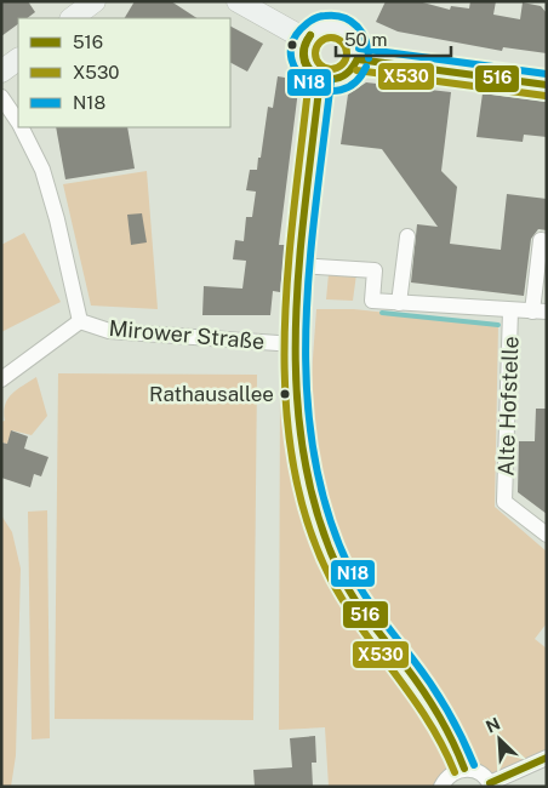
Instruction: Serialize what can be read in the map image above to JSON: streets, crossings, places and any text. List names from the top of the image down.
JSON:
{
  "streets": {
    "street": ["Mirower Straße", "Alte Hofstelle"]
  },
  "places": ["Rathausallee"],
  "lines": ["transit line N18", "transit line 516", "transit line X530"],
  "legend": ["516", "X530", "N18"],
  "scale_bar": "50 m",
  "north": "top left"
}
